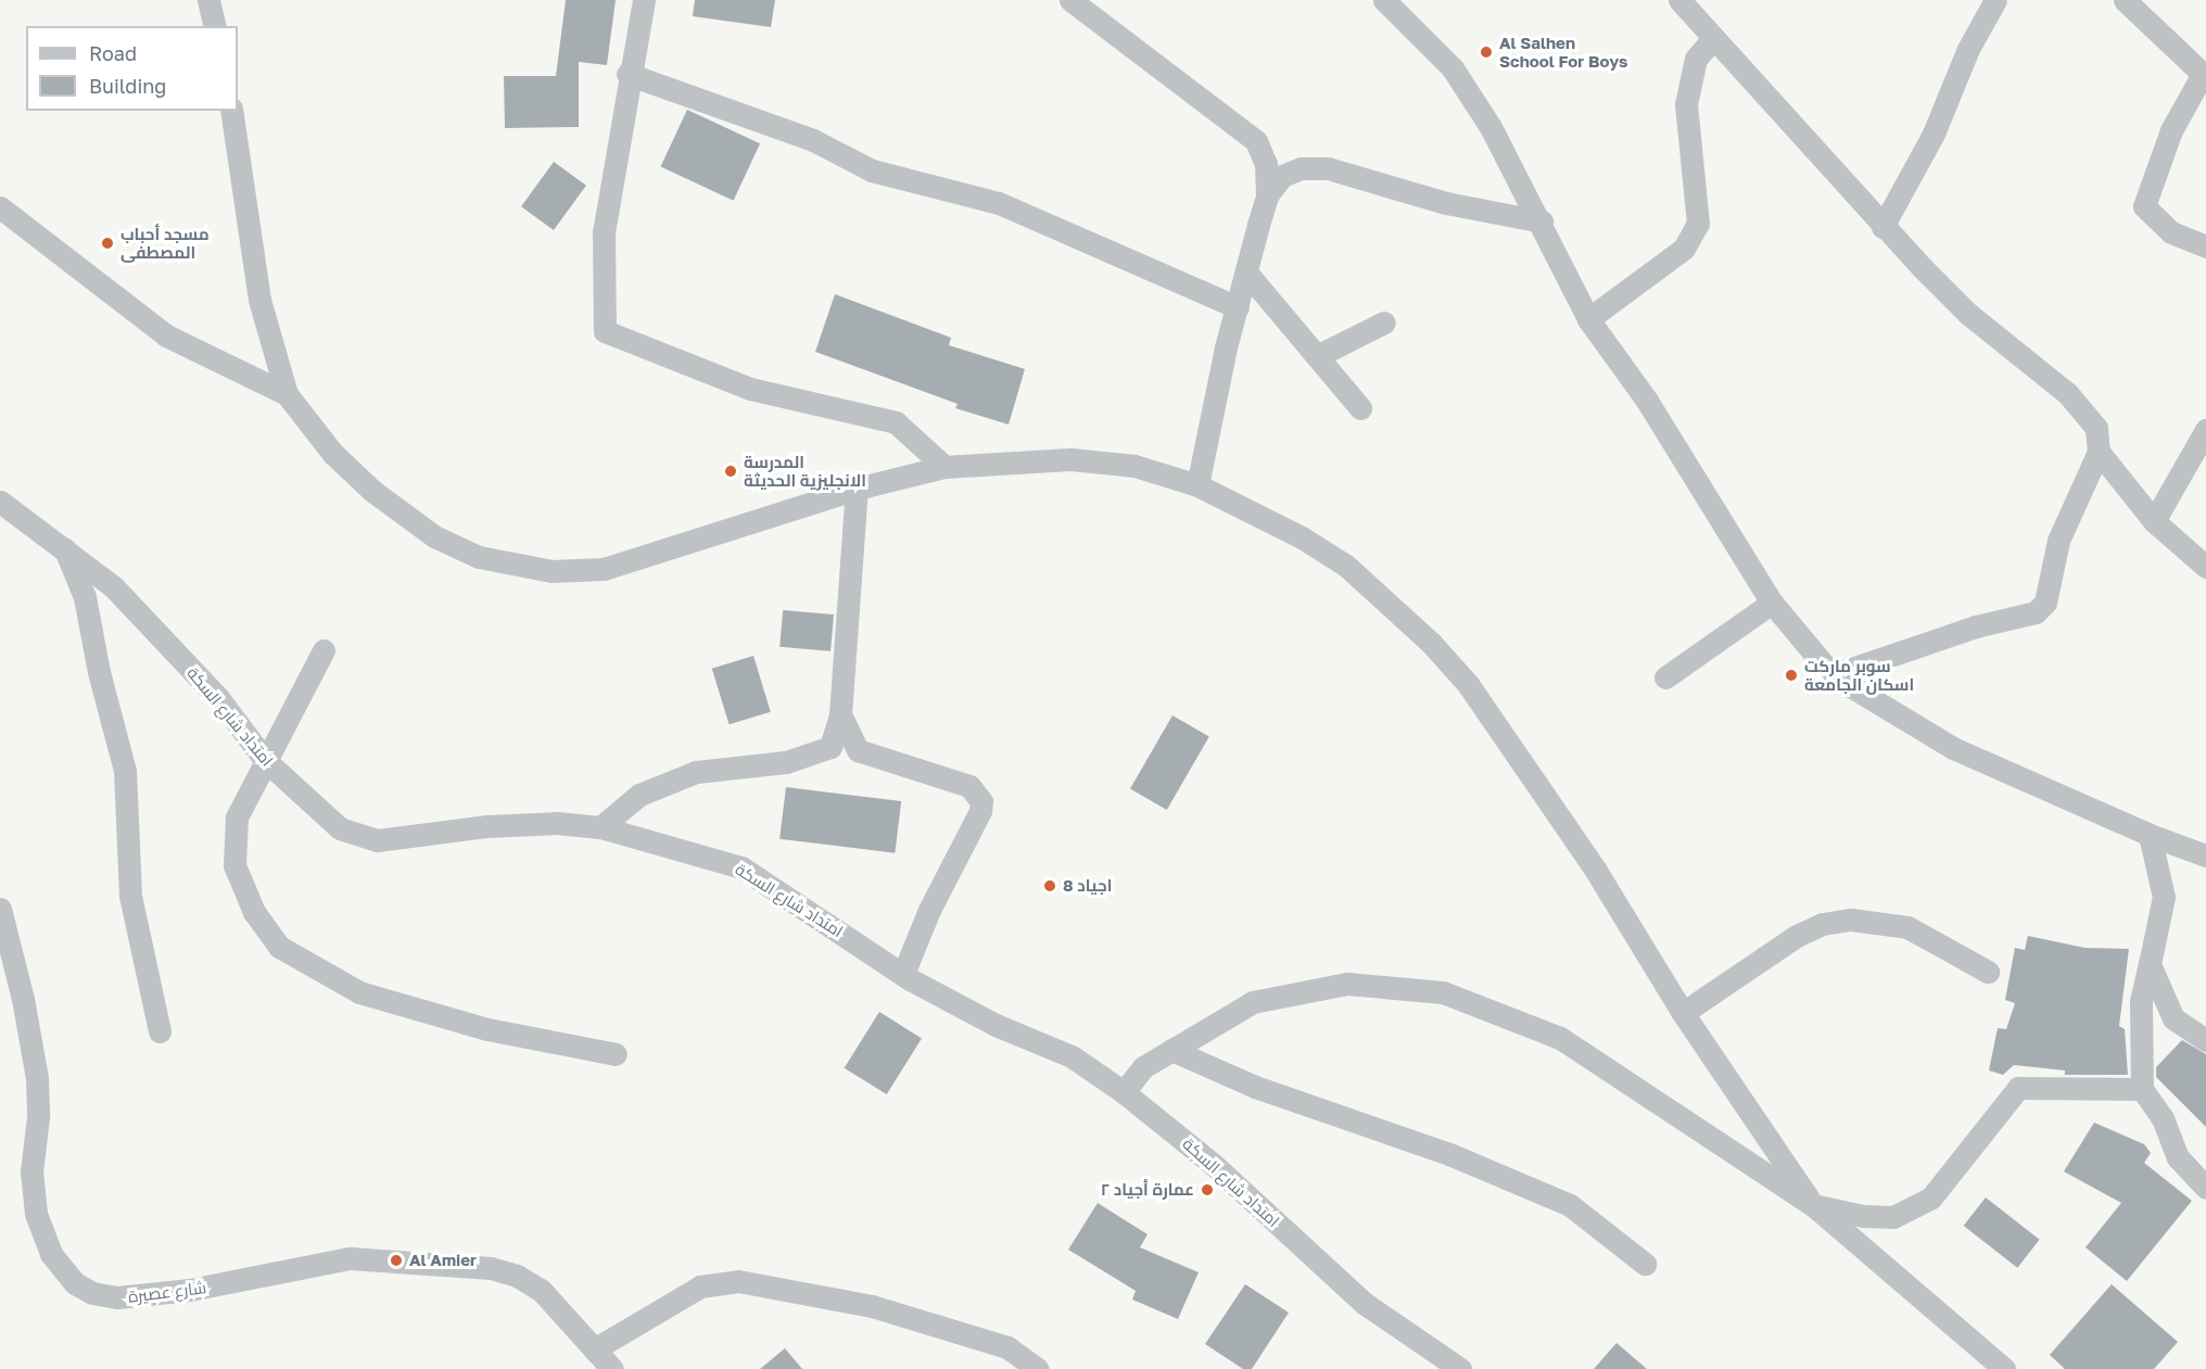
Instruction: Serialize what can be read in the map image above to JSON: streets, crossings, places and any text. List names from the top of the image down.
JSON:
{
  "streets": {
    "street": ["امتداد شارع السكة", "شارع عصيرة"]
  },
  "places": [
    "Al Salhen School For Boys",
    "مسجد أحباب المصطفى",
    "المدرسة الانجليزية الحديثة",
    "سوبر ماركت اسكان الجامعة",
    "اجياد 8",
    "عمارة أجياد ٢",
    "Al Amier"
  ],
  "legend": ["Road", "Building"]
}
